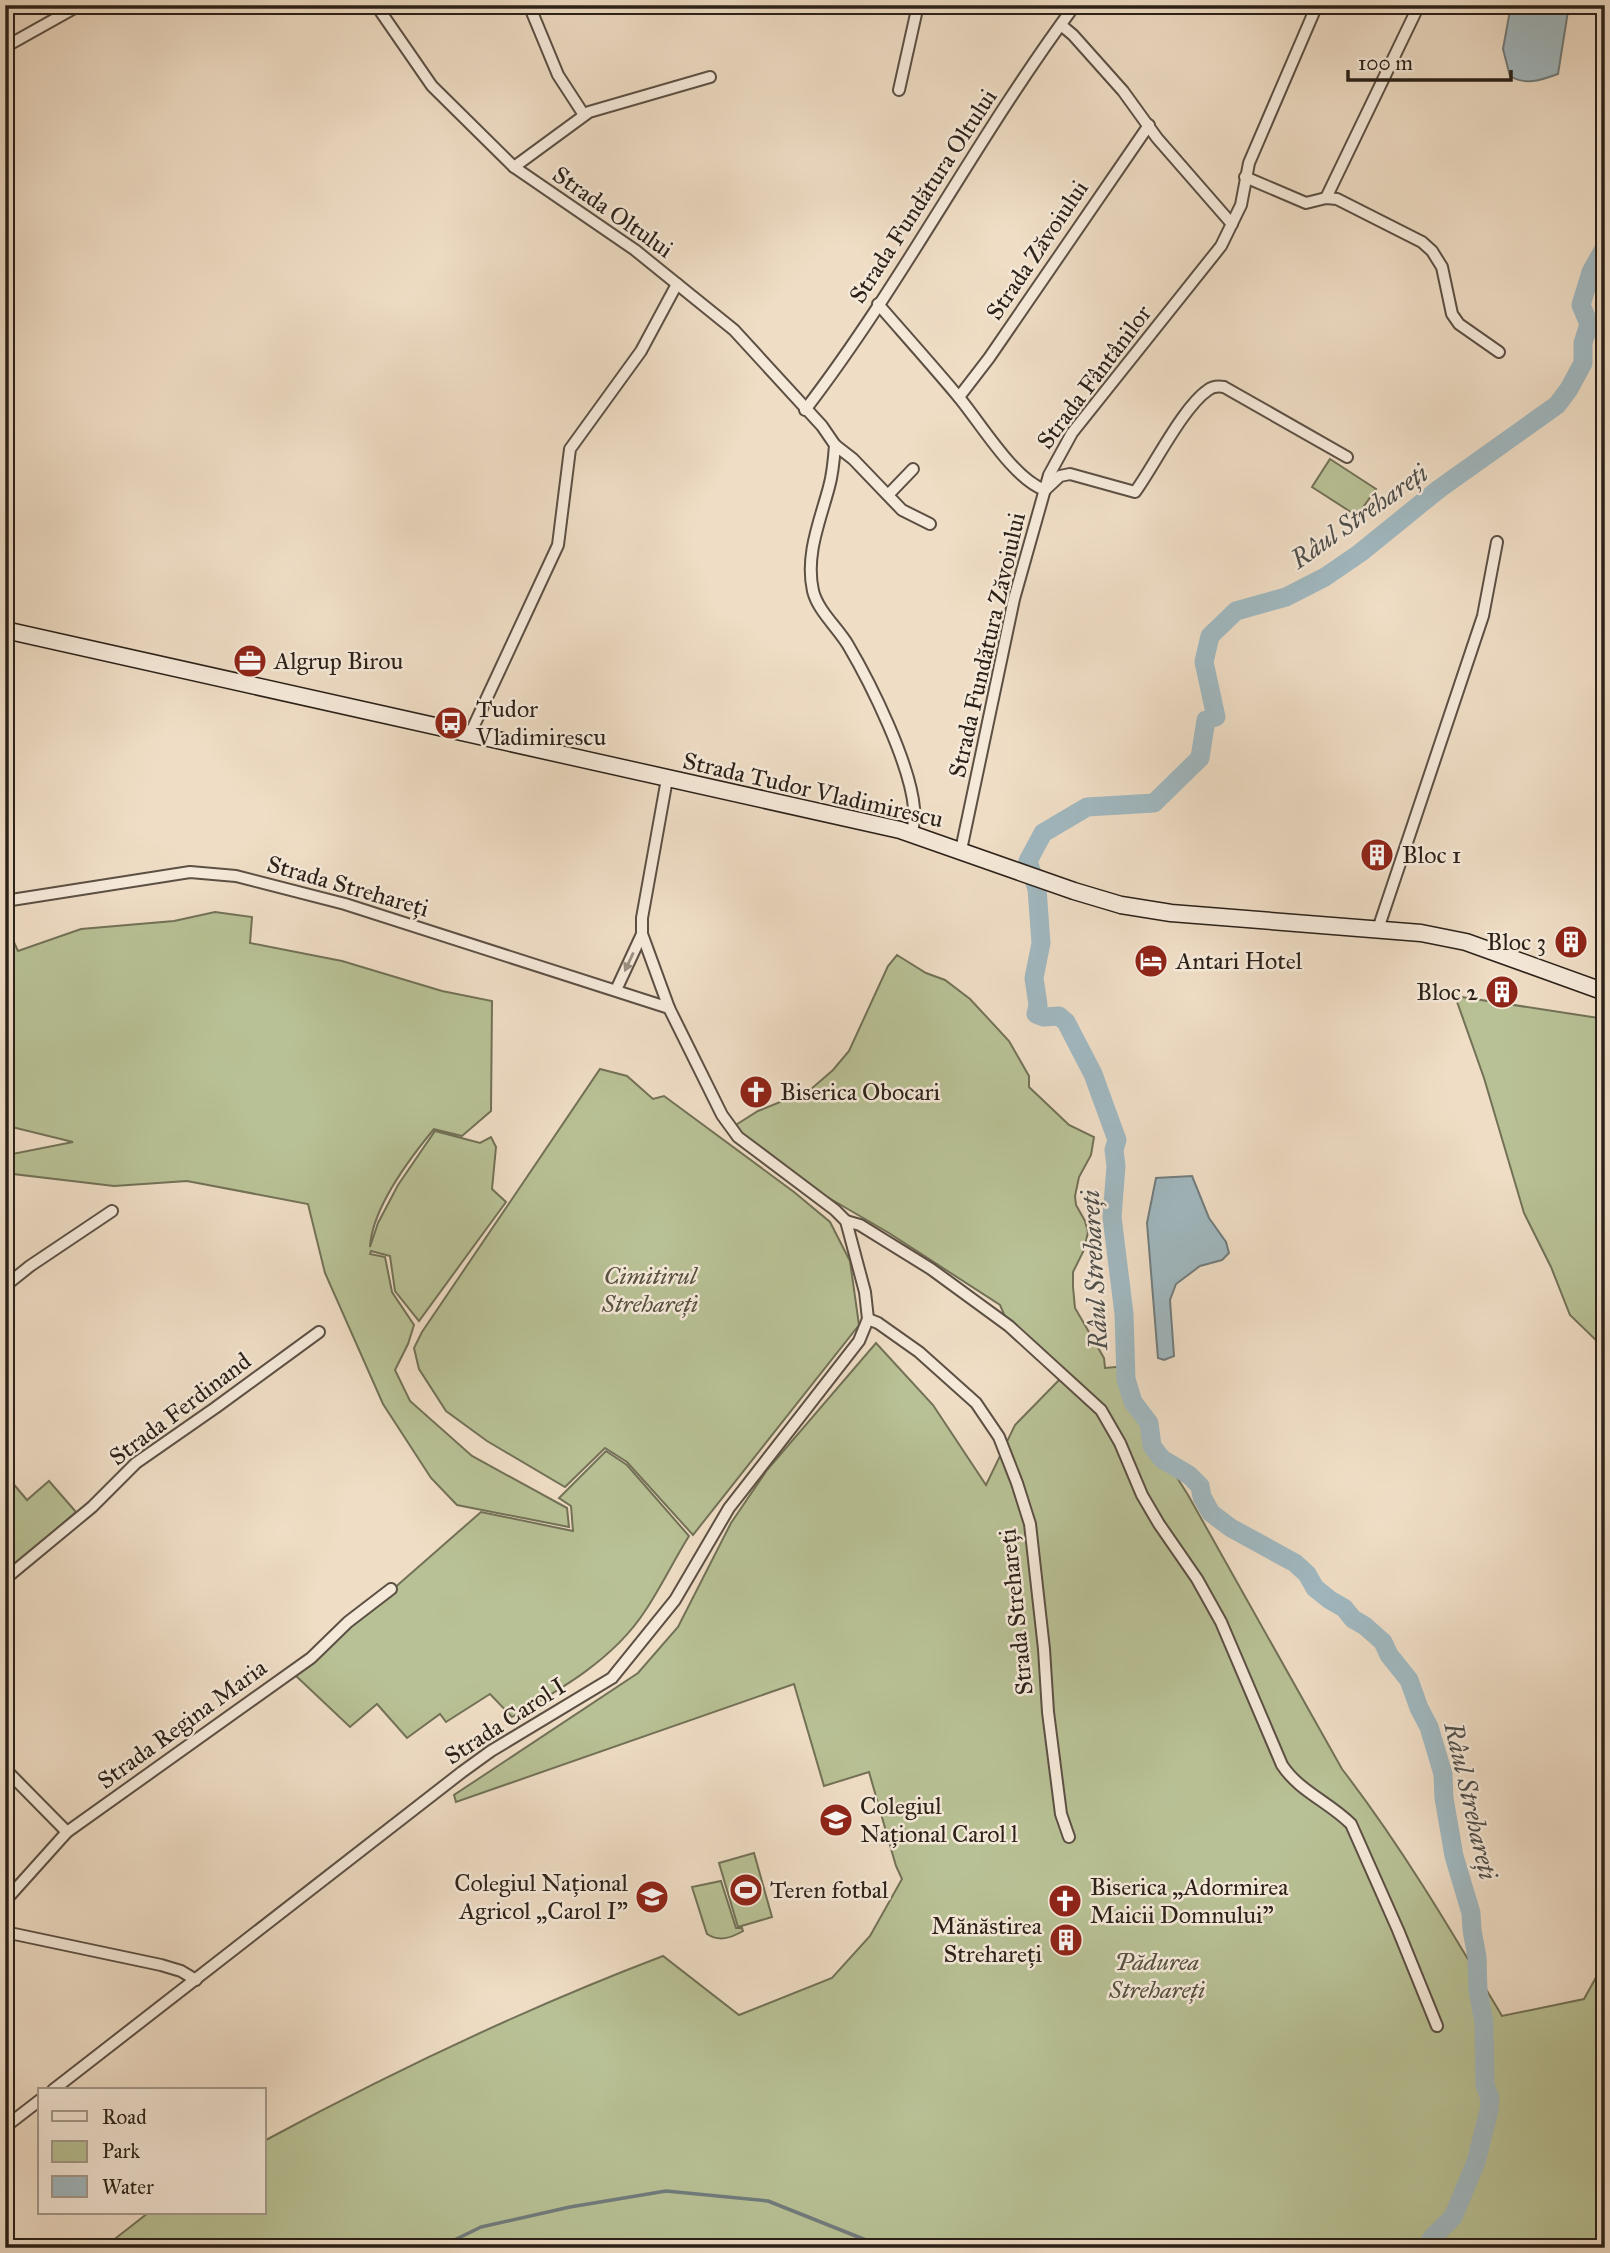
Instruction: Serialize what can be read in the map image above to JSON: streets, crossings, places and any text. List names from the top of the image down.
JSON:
{
  "streets": {
    "main road": ["Strada Tudor Vladimirescu"],
    "street": [
      "Strada Fundătura Oltului",
      "Strada Oltului",
      "Strada Zăvoiului",
      "Strada Fântânilor",
      "Strada Fundătura Zăvoiului",
      "Strada Strehareți",
      "Strada Ferdinand",
      "Strada Carol I",
      "Strada Regina Maria"
    ]
  },
  "crossings": [
    ["Strada Fundătura Oltului", "Strada Oltului"],
    ["Strada Fundătura Oltului", "Strada Fântânilor"],
    ["Strada Zăvoiului", "Strada Fântânilor"],
    ["Strada Fântânilor", "Strada Fundătura Zăvoiului"],
    ["Strada Fundătura Zăvoiului", "Strada Tudor Vladimirescu"],
    ["Strada Strehareți", "Strada Carol I"]
  ],
  "water": ["Râul Strehareți"],
  "parks": ["Cimitirul Strehareți", "Pădurea Strehareți"],
  "places": {
    "office": ["Algrup Birou"],
    "bus stop": ["Tudor Vladimirescu"],
    "building": [
      "Bloc 1",
      "Bloc 3",
      "Bloc 2",
      "Mănăstirea Strehareți"
    ],
    "hotel": ["Antari Hotel"],
    "church": ["Biserica Obocari", "Biserica „Adormirea Maicii Domnului”"],
    "school or university": ["Colegiul Național Carol l", "Colegiul Național Agricol „Carol I”"],
    "sports": ["Teren fotbal"]
  },
  "legend": ["Road", "Park", "Water"],
  "scale_bar": "100 m"
}
